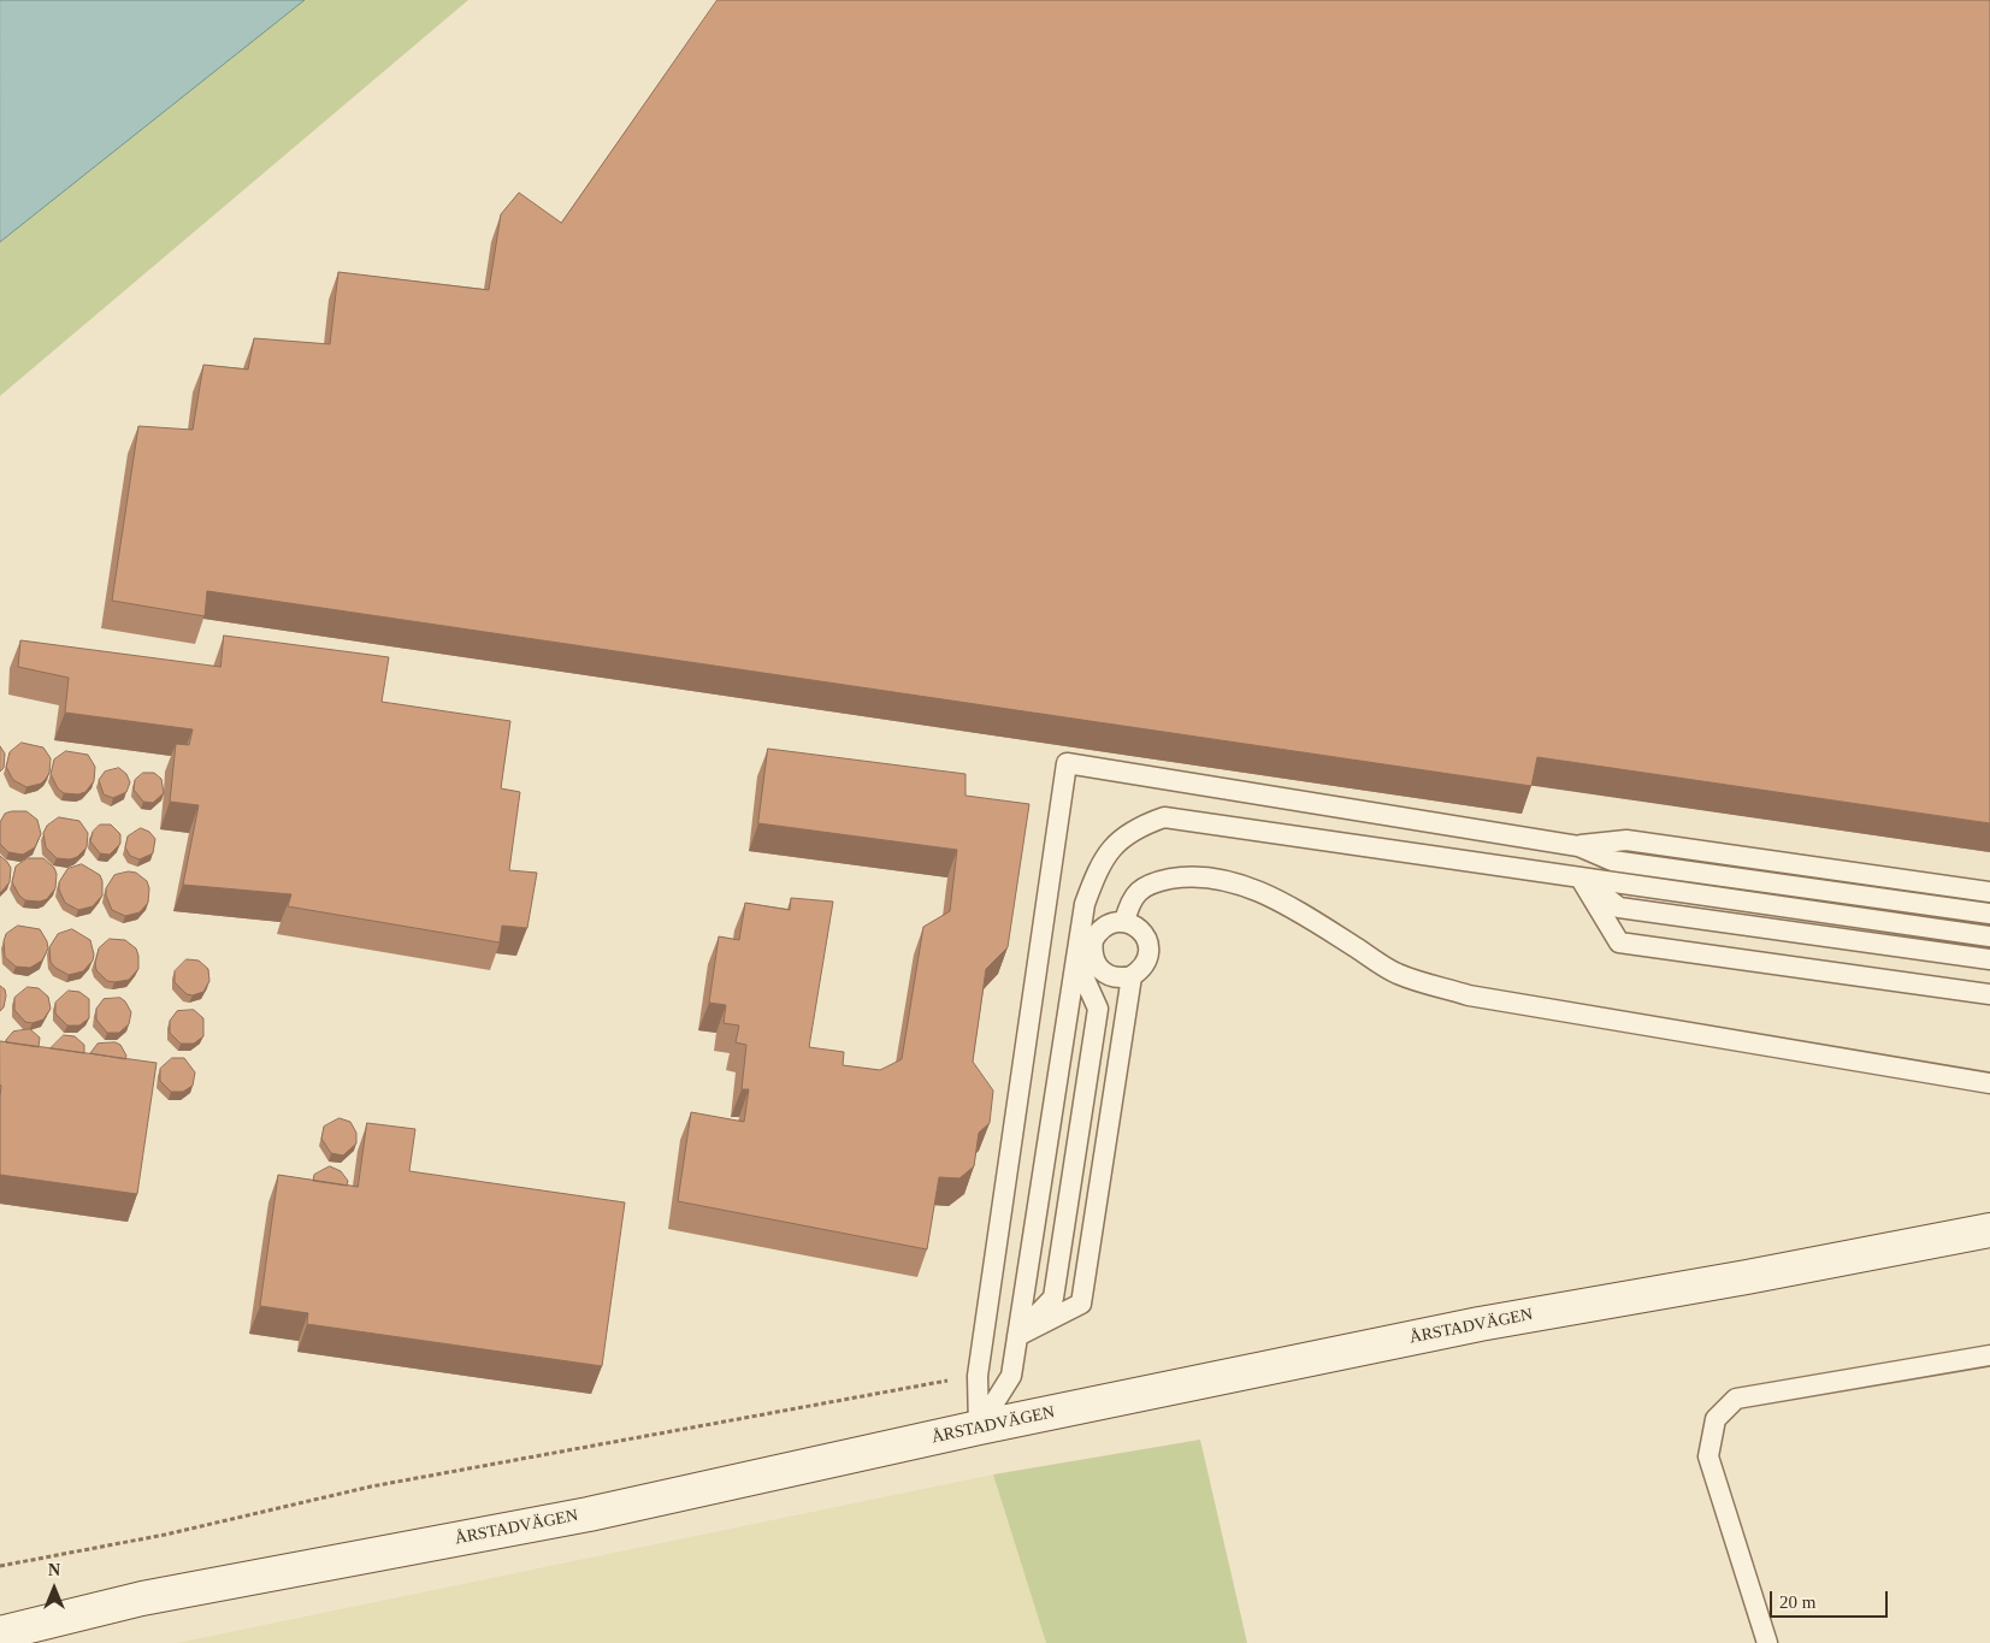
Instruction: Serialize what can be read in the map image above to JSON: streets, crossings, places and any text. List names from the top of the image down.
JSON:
{
  "streets": {
    "main road": ["ÅRSTADVÄGEN"]
  },
  "scale_bar": "20 m",
  "north": "top"
}
